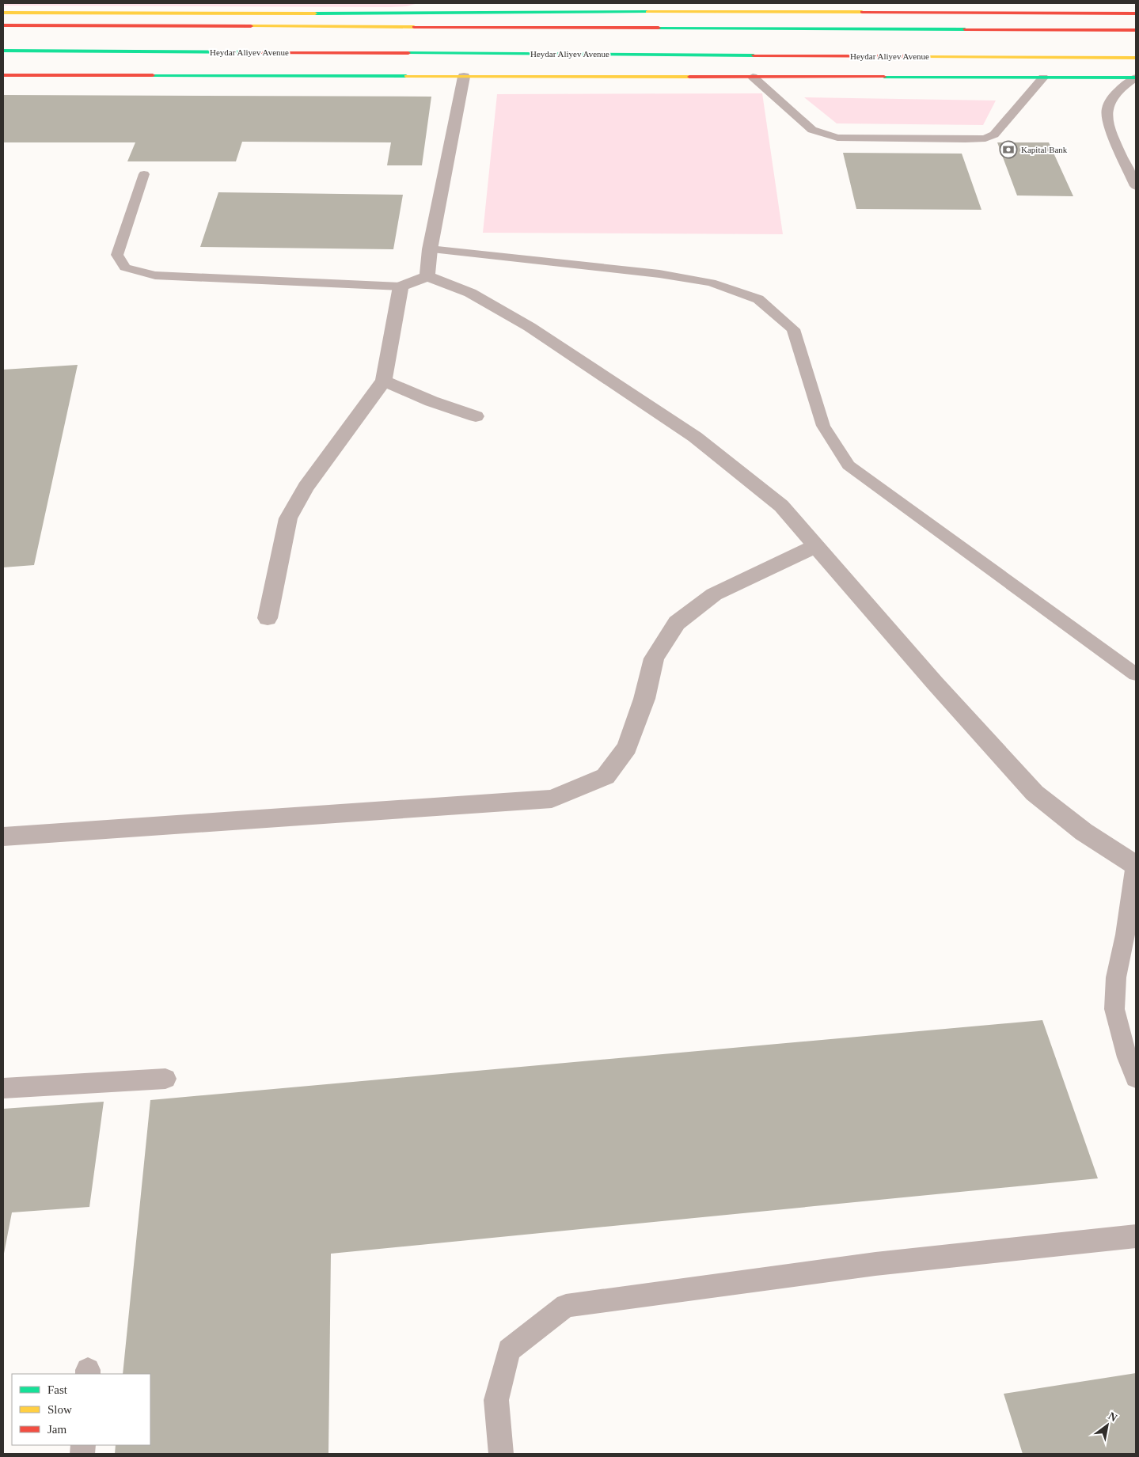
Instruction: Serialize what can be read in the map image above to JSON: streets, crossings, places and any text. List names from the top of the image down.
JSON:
{
  "streets": {
    "main road": ["Heydar Aliyev Avenue"]
  },
  "places": {
    "bank": ["Kapital Bank"]
  },
  "legend": ["Fast", "Slow", "Jam"],
  "north": "top right"
}
